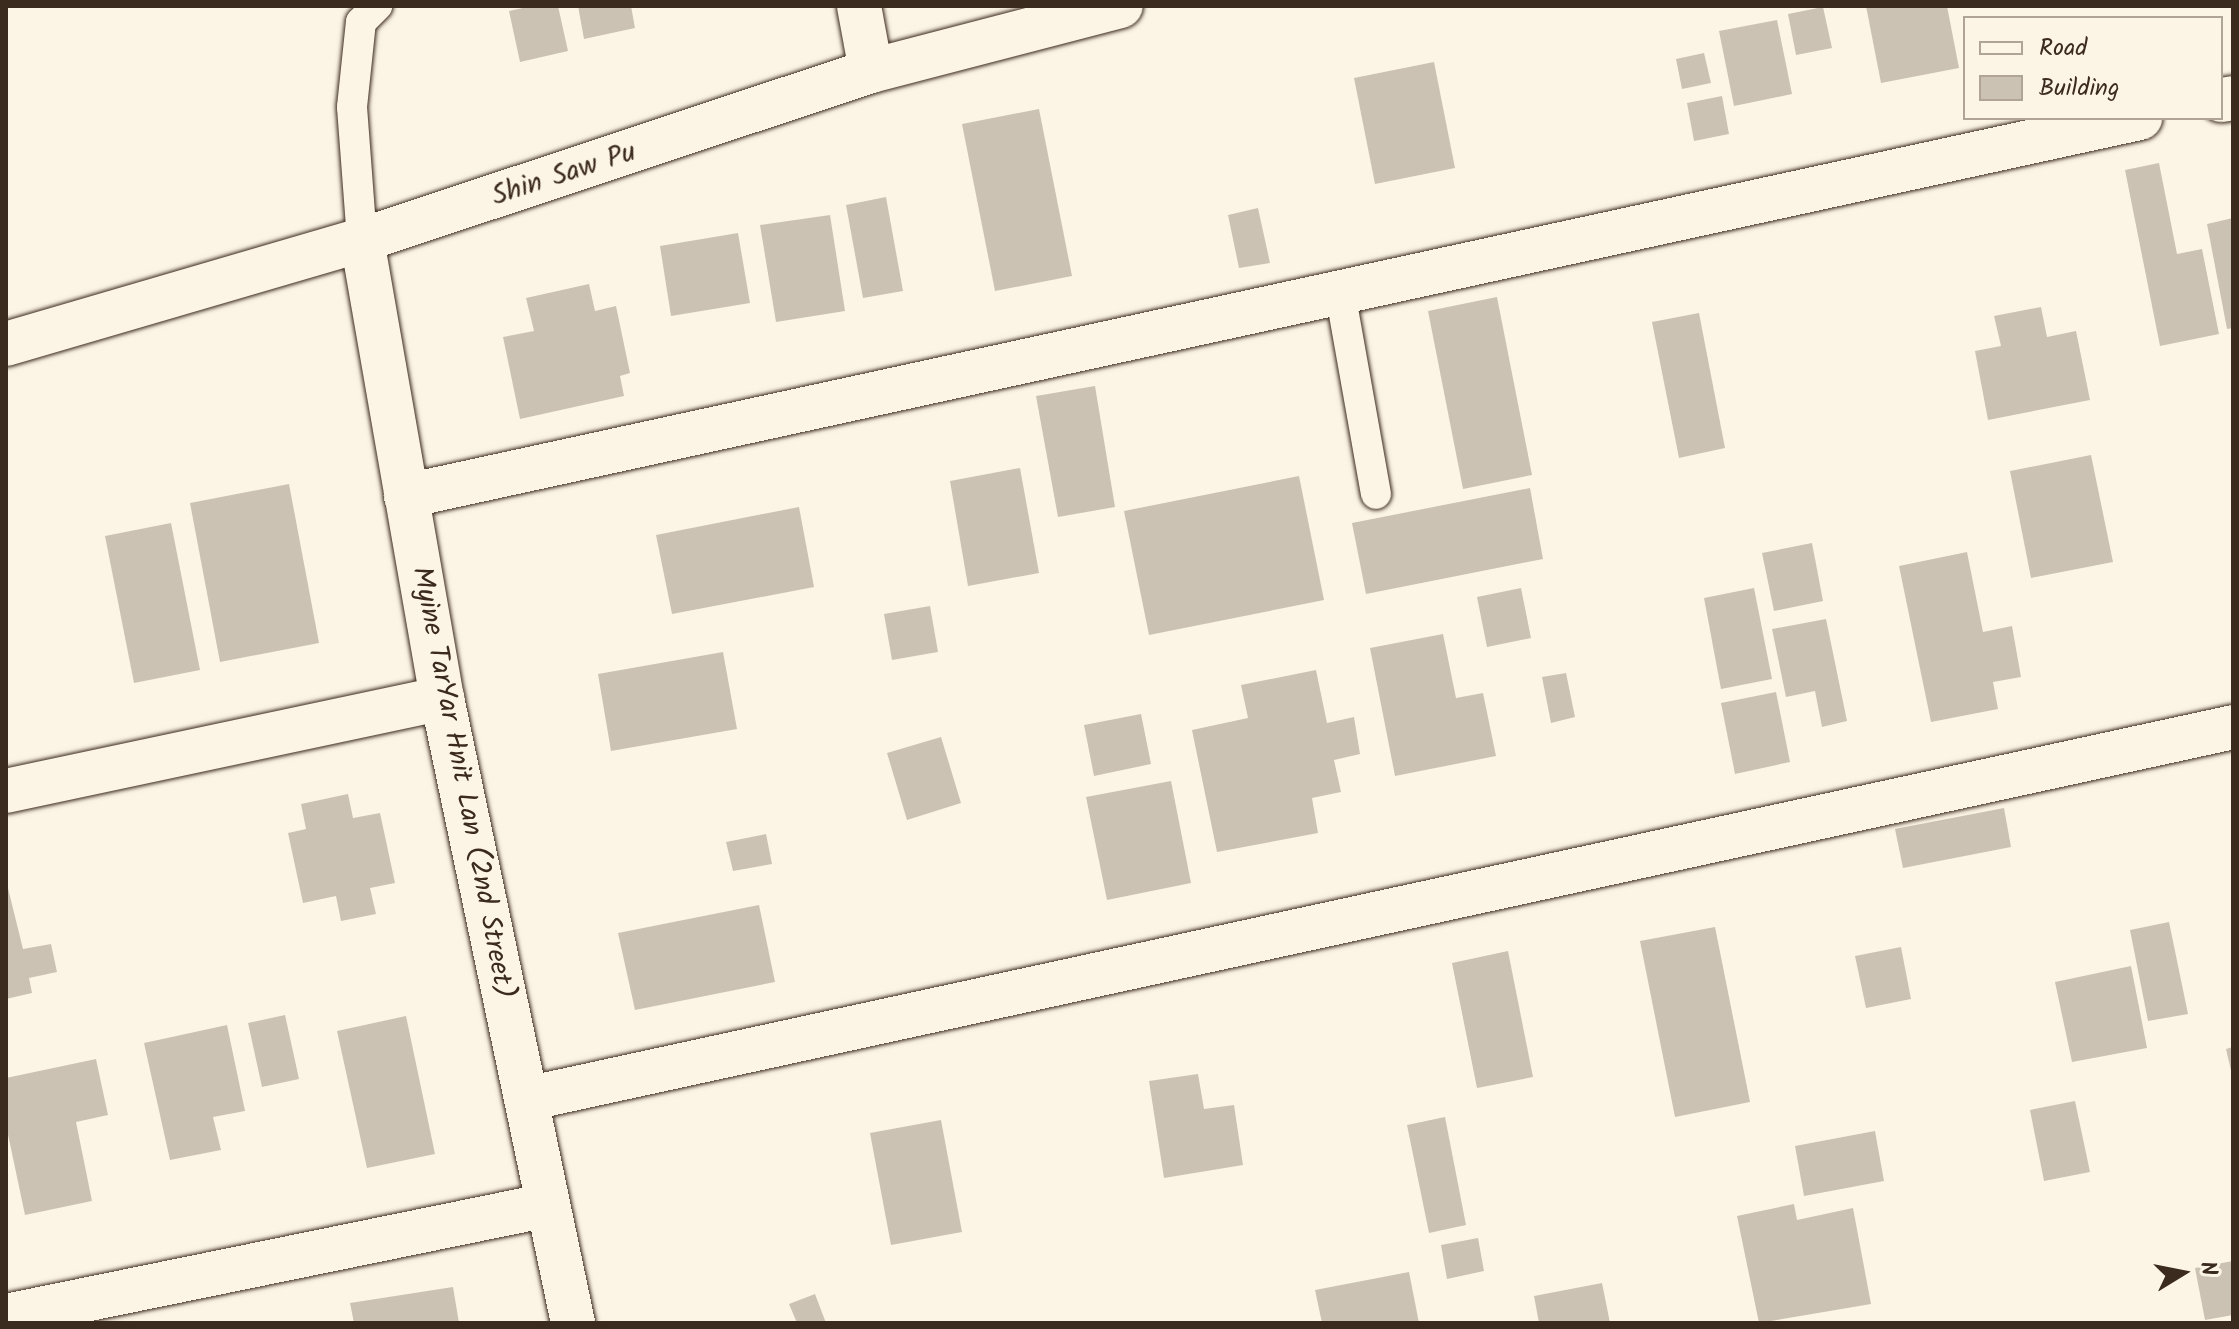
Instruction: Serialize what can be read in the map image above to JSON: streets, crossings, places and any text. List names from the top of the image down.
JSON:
{
  "streets": {
    "street": ["Shin Saw Pu", "Myine TarYar Hnit Lan (2nd Street)"]
  },
  "crossings": [
    ["Shin Saw Pu", "Myine TarYar Hnit Lan (2nd Street)"]
  ],
  "legend": ["Road", "Building"],
  "north": "right"
}
